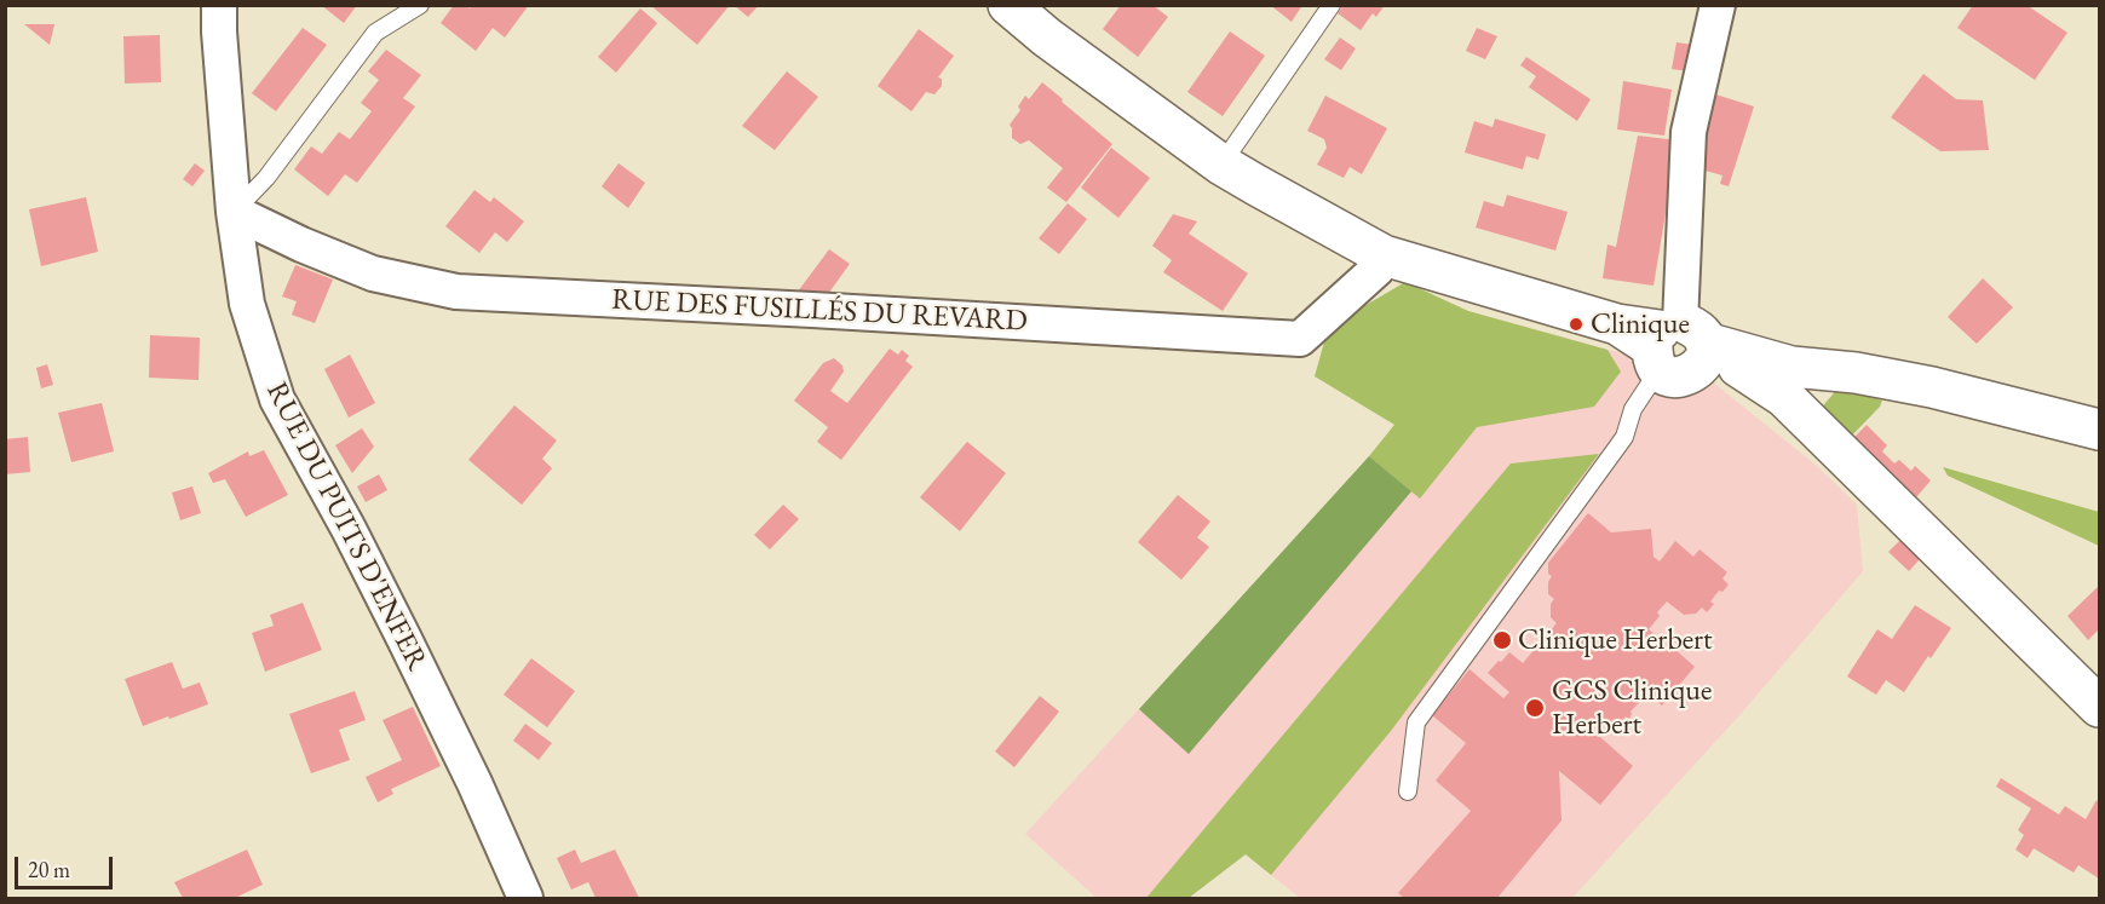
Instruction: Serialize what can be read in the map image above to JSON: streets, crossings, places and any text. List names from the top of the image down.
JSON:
{
  "streets": {
    "street": ["RUE DES FUSILLÉS DU REVARD", "RUE DU PUITS D'ENFER"]
  },
  "crossings": [
    ["RUE DES FUSILLÉS DU REVARD", "RUE DU PUITS D'ENFER"]
  ],
  "places": ["Clinique", "Clinique Herbert", "GCS Clinique Herbert"],
  "scale_bar": "20 m"
}
